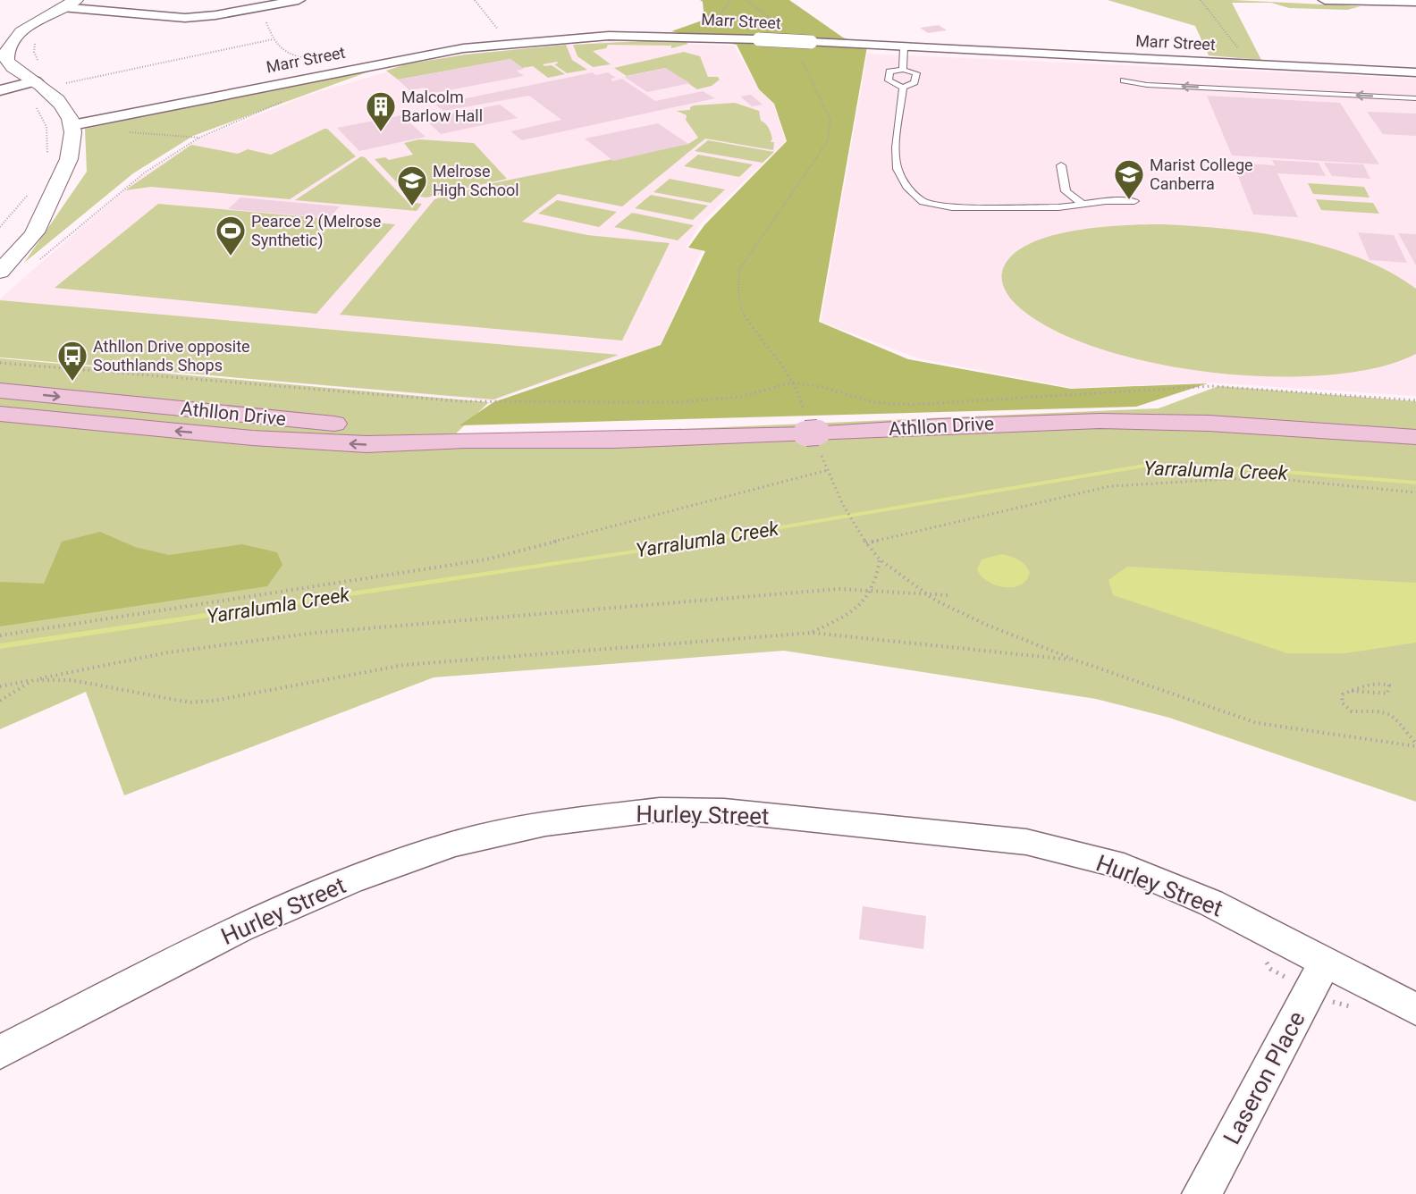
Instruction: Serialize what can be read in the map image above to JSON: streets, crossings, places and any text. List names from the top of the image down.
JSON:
{
  "streets": {
    "main road": ["Athllon Drive"],
    "street": ["Marr Street", "Hurley Street", "Laseron Place"]
  },
  "crossings": [
    ["Hurley Street", "Laseron Place"]
  ],
  "water": ["Yarralumla Creek"],
  "places": {
    "building": ["Malcolm Barlow Hall"],
    "school or university": ["Marist College Canberra", "Melrose High School"],
    "sports": ["Pearce 2 (Melrose Synthetic)"],
    "bus stop": ["Athllon Drive opposite Southlands Shops"]
  }
}
